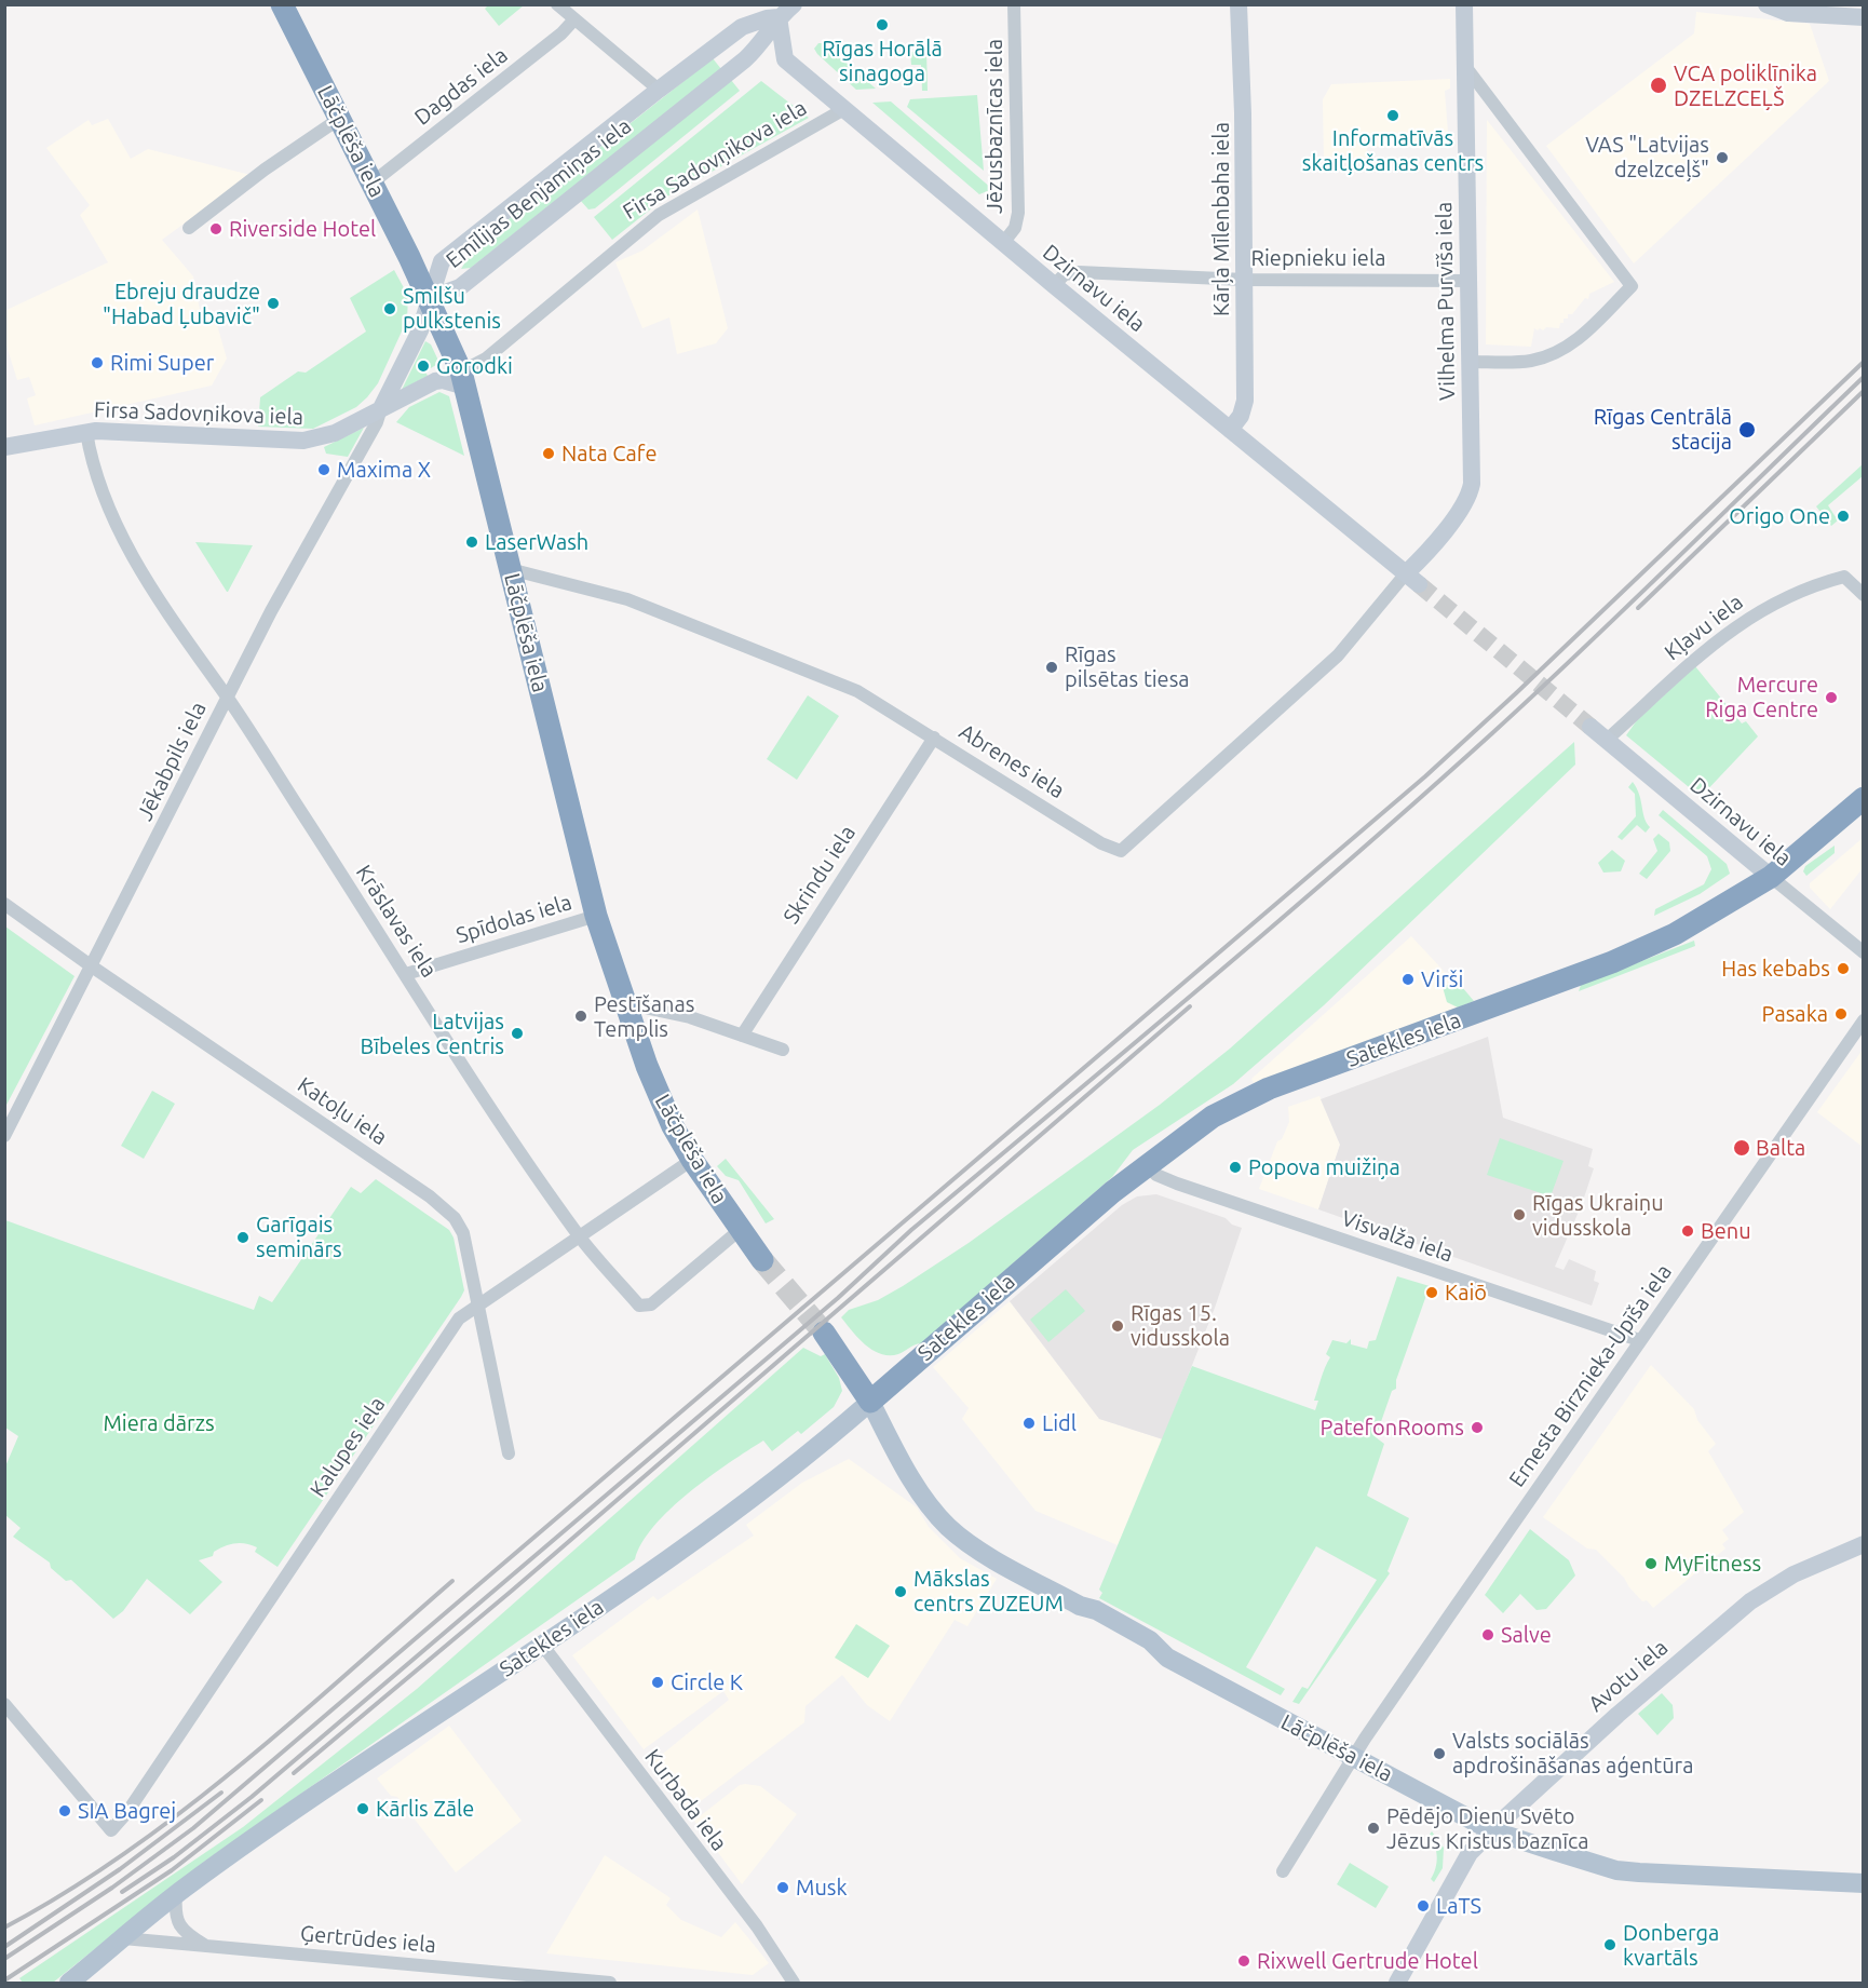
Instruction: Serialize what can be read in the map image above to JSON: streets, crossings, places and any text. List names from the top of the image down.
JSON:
{
  "streets": {
    "highway": ["Lāčplēša iela", "Satekles iela"],
    "street": [
      "Dagdas iela",
      "Jēzusbaznīcas iela",
      "Firsa Sadovņikova iela",
      "Emīlijas Benjamiņas iela",
      "Kārļa Mīlenbaha iela",
      "Riepnieku iela",
      "Dzirnavu iela",
      "Vilhelma Purvīša iela",
      "Kļavu iela",
      "Jēkabpils iela",
      "Abrenes iela",
      "Skrindu iela",
      "Spīdolas iela",
      "Krāslavas iela",
      "Katoļu iela",
      "Visvalža iela",
      "Ernesta Birznieka-Upīša iela",
      "Kalupes iela",
      "Avotu iela",
      "Kurbada iela",
      "Ģertrūdes iela"
    ]
  },
  "crossings": [
    ["Dagdas iela", "Lāčplēša iela"],
    ["Jēzusbaznīcas iela", "Dzirnavu iela"],
    ["Lāčplēša iela", "Firsa Sadovņikova iela"],
    ["Lāčplēša iela", "Emīlijas Benjamiņas iela"],
    ["Lāčplēša iela", "Abrenes iela"],
    ["Lāčplēša iela", "Spīdolas iela"],
    ["Lāčplēša iela", "Krāslavas iela"],
    ["Lāčplēša iela", "Satekles iela"],
    ["Lāčplēša iela", "Ernesta Birznieka-Upīša iela"],
    ["Lāčplēša iela", "Kalupes iela"],
    ["Lāčplēša iela", "Avotu iela"],
    ["Firsa Sadovņikova iela", "Dzirnavu iela"],
    ["Firsa Sadovņikova iela", "Jēkabpils iela"],
    ["Firsa Sadovņikova iela", "Krāslavas iela"],
    ["Emīlijas Benjamiņas iela", "Dzirnavu iela"],
    ["Kārļa Mīlenbaha iela", "Riepnieku iela"],
    ["Kārļa Mīlenbaha iela", "Dzirnavu iela"],
    ["Riepnieku iela", "Dzirnavu iela"],
    ["Riepnieku iela", "Vilhelma Purvīša iela"],
    ["Dzirnavu iela", "Vilhelma Purvīša iela"],
    ["Dzirnavu iela", "Kļavu iela"],
    ["Dzirnavu iela", "Abrenes iela"],
    ["Dzirnavu iela", "Satekles iela"],
    ["Vilhelma Purvīša iela", "Abrenes iela"],
    ["Jēkabpils iela", "Krāslavas iela"],
    ["Jēkabpils iela", "Katoļu iela"],
    ["Abrenes iela", "Skrindu iela"],
    ["Spīdolas iela", "Krāslavas iela"],
    ["Krāslavas iela", "Kalupes iela"],
    ["Satekles iela", "Visvalža iela"],
    ["Satekles iela", "Kurbada iela"],
    ["Satekles iela", "Ģertrūdes iela"],
    ["Katoļu iela", "Kalupes iela"],
    ["Visvalža iela", "Ernesta Birznieka-Upīša iela"]
  ],
  "parks": ["Miera dārzs"],
  "places": [
    "Rīgas Horālā sinagoga",
    "VCA poliklīnika DZELZCEĻŠ",
    "Informatīvās skaitļošanas centrs",
    "VAS \"Latvijas dzelzceļš\"",
    "Riverside Hotel",
    "Ebreju draudze \"Habad Ļubavič\"",
    "Smilšu pulkstenis",
    "Rimi Super",
    "Gorodki",
    "Rīgas Centrālā stacija",
    "Nata Cafe",
    "Maxima X",
    "Origo One",
    "LaserWash",
    "Rīgas pilsētas tiesa",
    "Mercure Riga Centre",
    "Has kebabs",
    "Virši",
    "Pasaka",
    "Pestīšanas Templis",
    "Latvijas Bībeles Centris",
    "Balta",
    "Popova muižiņa",
    "Rīgas Ukraiņu vidusskola",
    "Benu",
    "Garīgais seminārs",
    "Kaiō",
    "Rīgas 15. vidusskola",
    "Lidl",
    "PatefonRooms",
    "MyFitness",
    "Mākslas centrs ZUZEUM",
    "Salve",
    "Circle K",
    "Valsts sociālās apdrošināšanas aģentūra",
    "Kārlis Zāle",
    "SIA Bagrej",
    "Pēdējo Dienu Svēto Jēzus Kristus baznīca",
    "Musk",
    "LaTS",
    "Donberga kvartāls",
    "Rixwell Gertrude Hotel"
  ]
}
